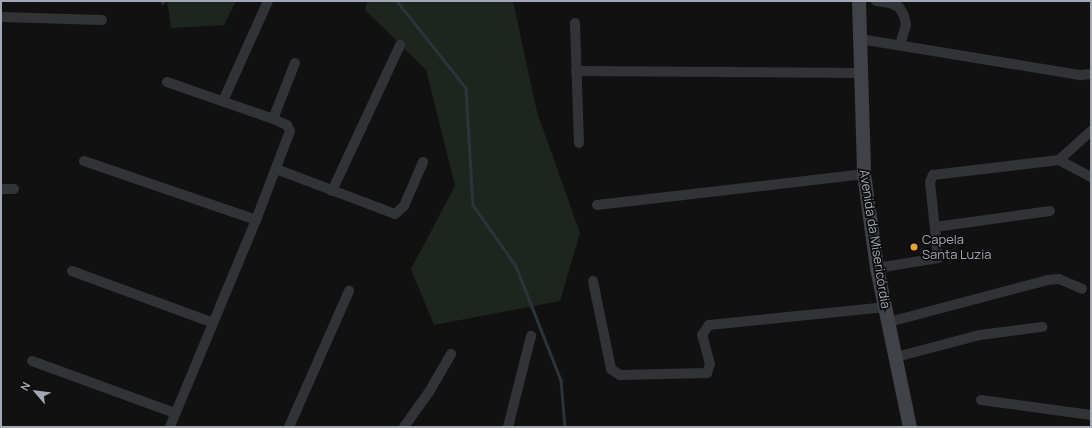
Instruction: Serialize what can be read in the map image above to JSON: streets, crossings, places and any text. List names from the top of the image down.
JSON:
{
  "streets": {
    "street": ["Avenida da Misericórdia"]
  },
  "places": ["Capela Santa Luzia"],
  "north": "top left"
}
